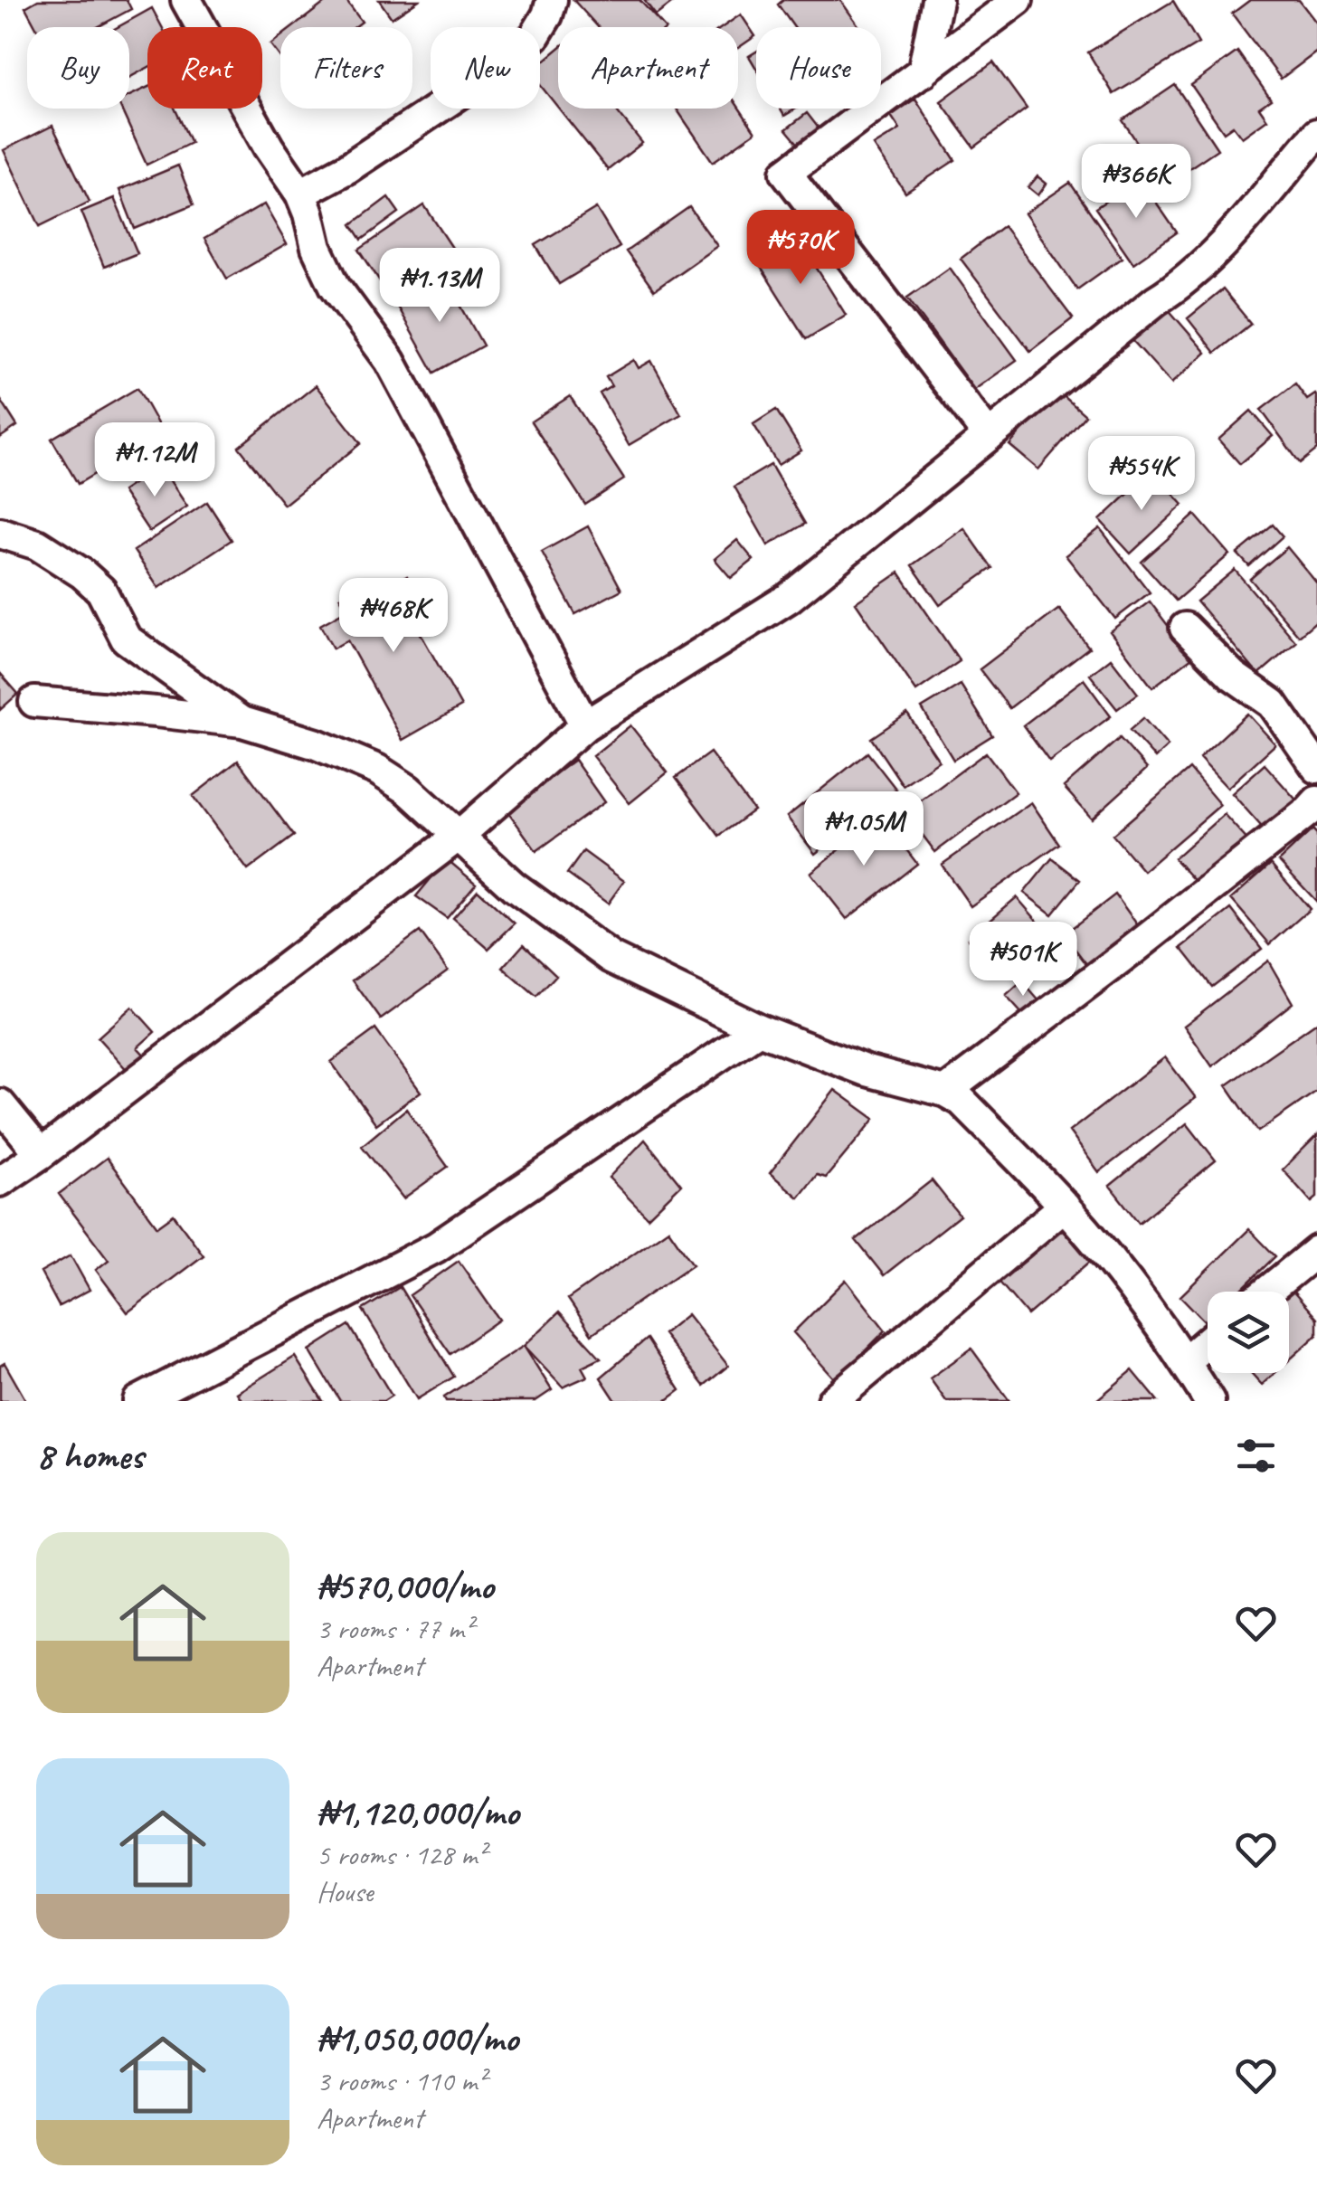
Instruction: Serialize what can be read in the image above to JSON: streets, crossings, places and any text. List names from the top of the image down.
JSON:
{
  "page": {
    "chip": [
      "Buy",
      "Rent",
      "Filters",
      "New",
      "Apartment",
      "House"
    ],
    "price": [
      "₦366K",
      "₦570K",
      "₦1.13M",
      "₦1.12M",
      "₦554K",
      "₦468K",
      "₦1.05M",
      "₦501K"
    ],
    "heading": "8 homes",
    "list": [
      {
        "name": "₦570,000/mo",
        "note": "3 rooms · 77 m² · Apartment"
      },
      {
        "name": "₦1,120,000/mo",
        "note": "5 rooms · 128 m² · House"
      },
      {
        "name": "₦1,050,000/mo",
        "note": "3 rooms · 110 m² · Apartment"
      }
    ]
  }
}
